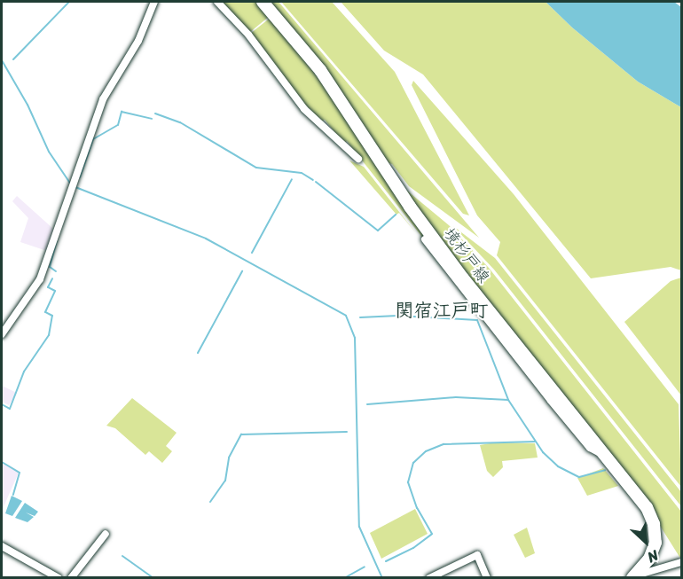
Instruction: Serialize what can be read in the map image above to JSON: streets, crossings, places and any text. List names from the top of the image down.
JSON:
{
  "streets": {
    "main road": ["境杉戸線"]
  },
  "districts": ["関宿江戸町"],
  "north": "bottom right"
}
